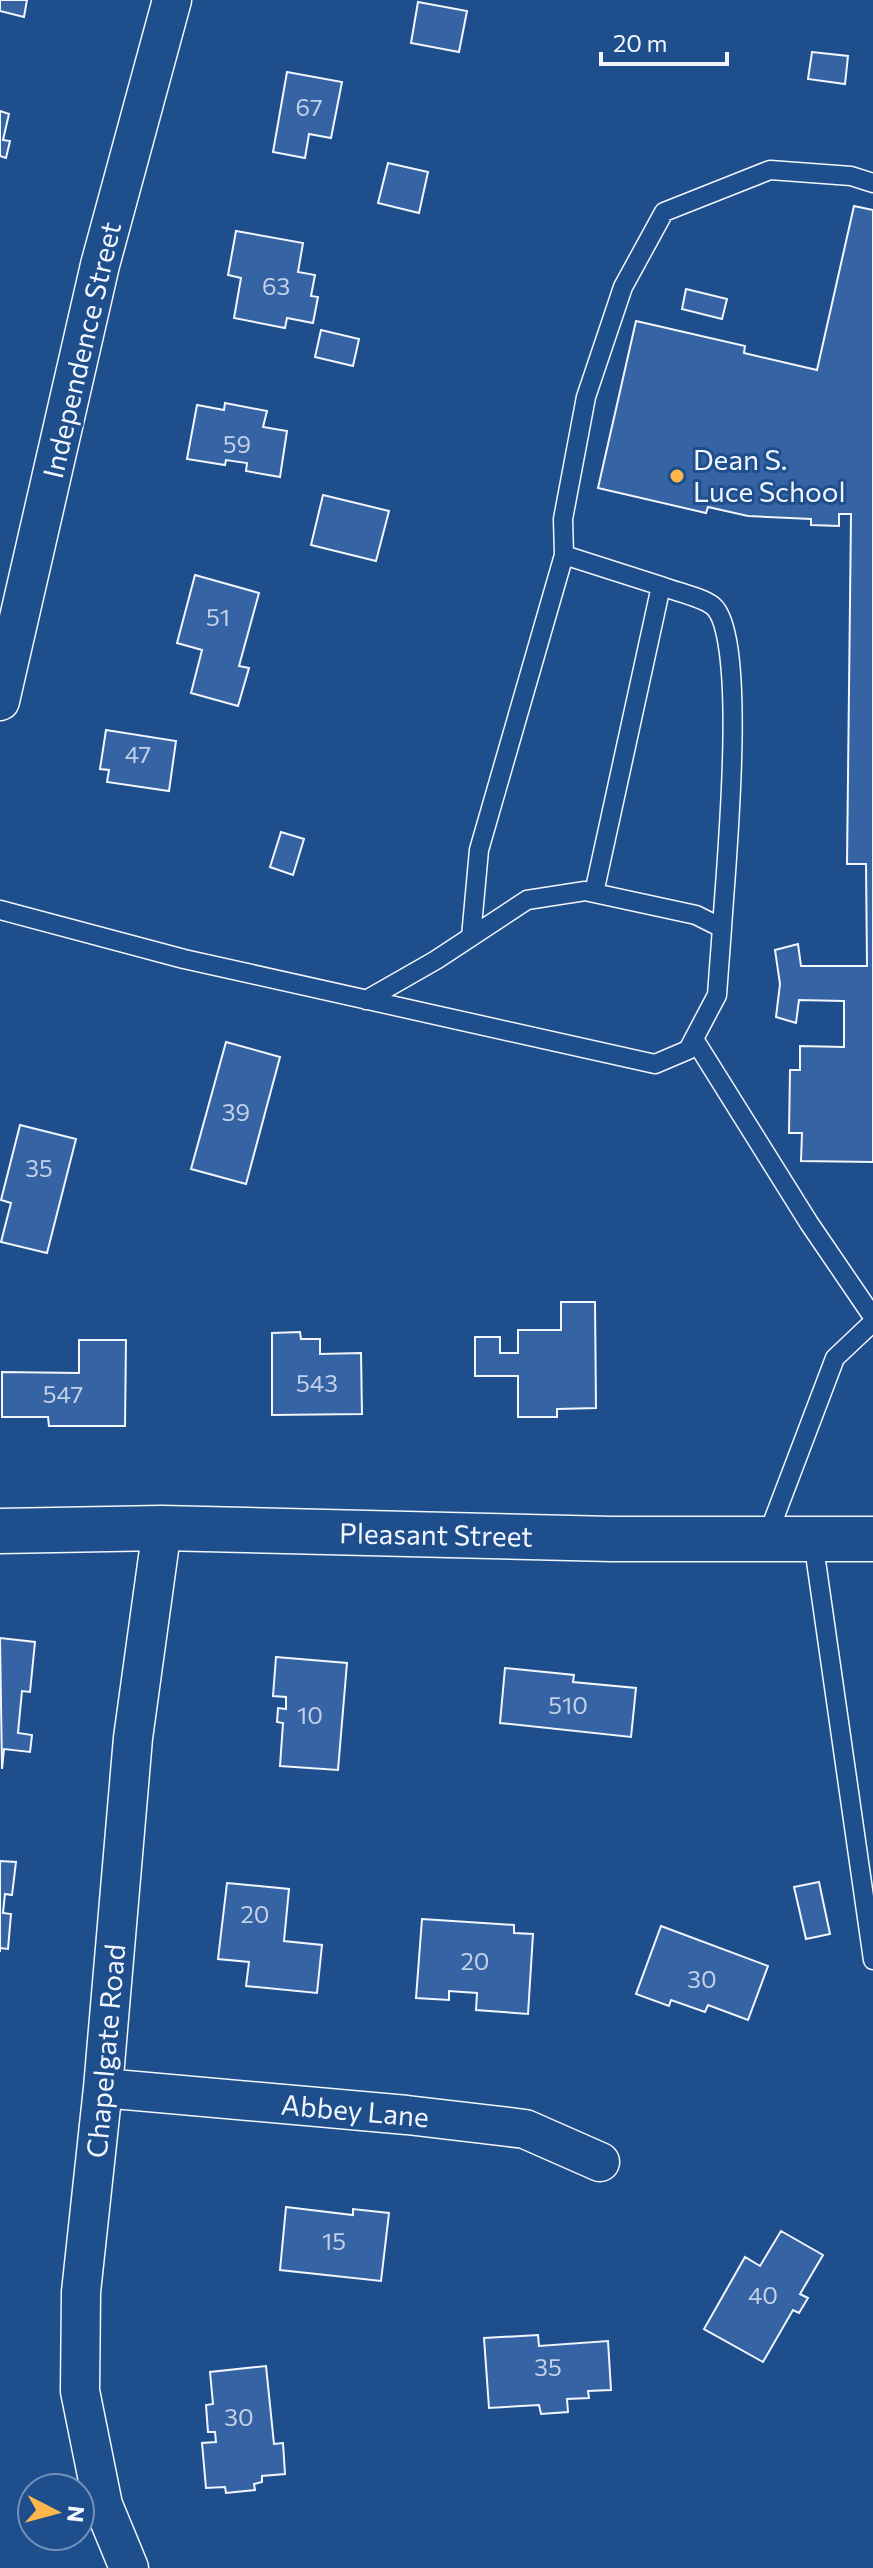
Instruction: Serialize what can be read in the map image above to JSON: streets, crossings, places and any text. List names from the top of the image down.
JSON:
{
  "streets": {
    "main road": ["Pleasant Street"],
    "street": ["Independence Street", "Chapelgate Road", "Abbey Lane"]
  },
  "crossings": [
    ["Pleasant Street", "Chapelgate Road"],
    ["Chapelgate Road", "Abbey Lane"]
  ],
  "places": ["Dean S. Luce School"],
  "house_numbers": [
    "67",
    "63",
    "59",
    "51",
    "47",
    "39",
    "35",
    "543",
    "547",
    "510",
    "10",
    "20",
    "20",
    "30",
    "15",
    "40",
    "35",
    "30"
  ],
  "scale_bar": "20 m",
  "north": "right"
}
